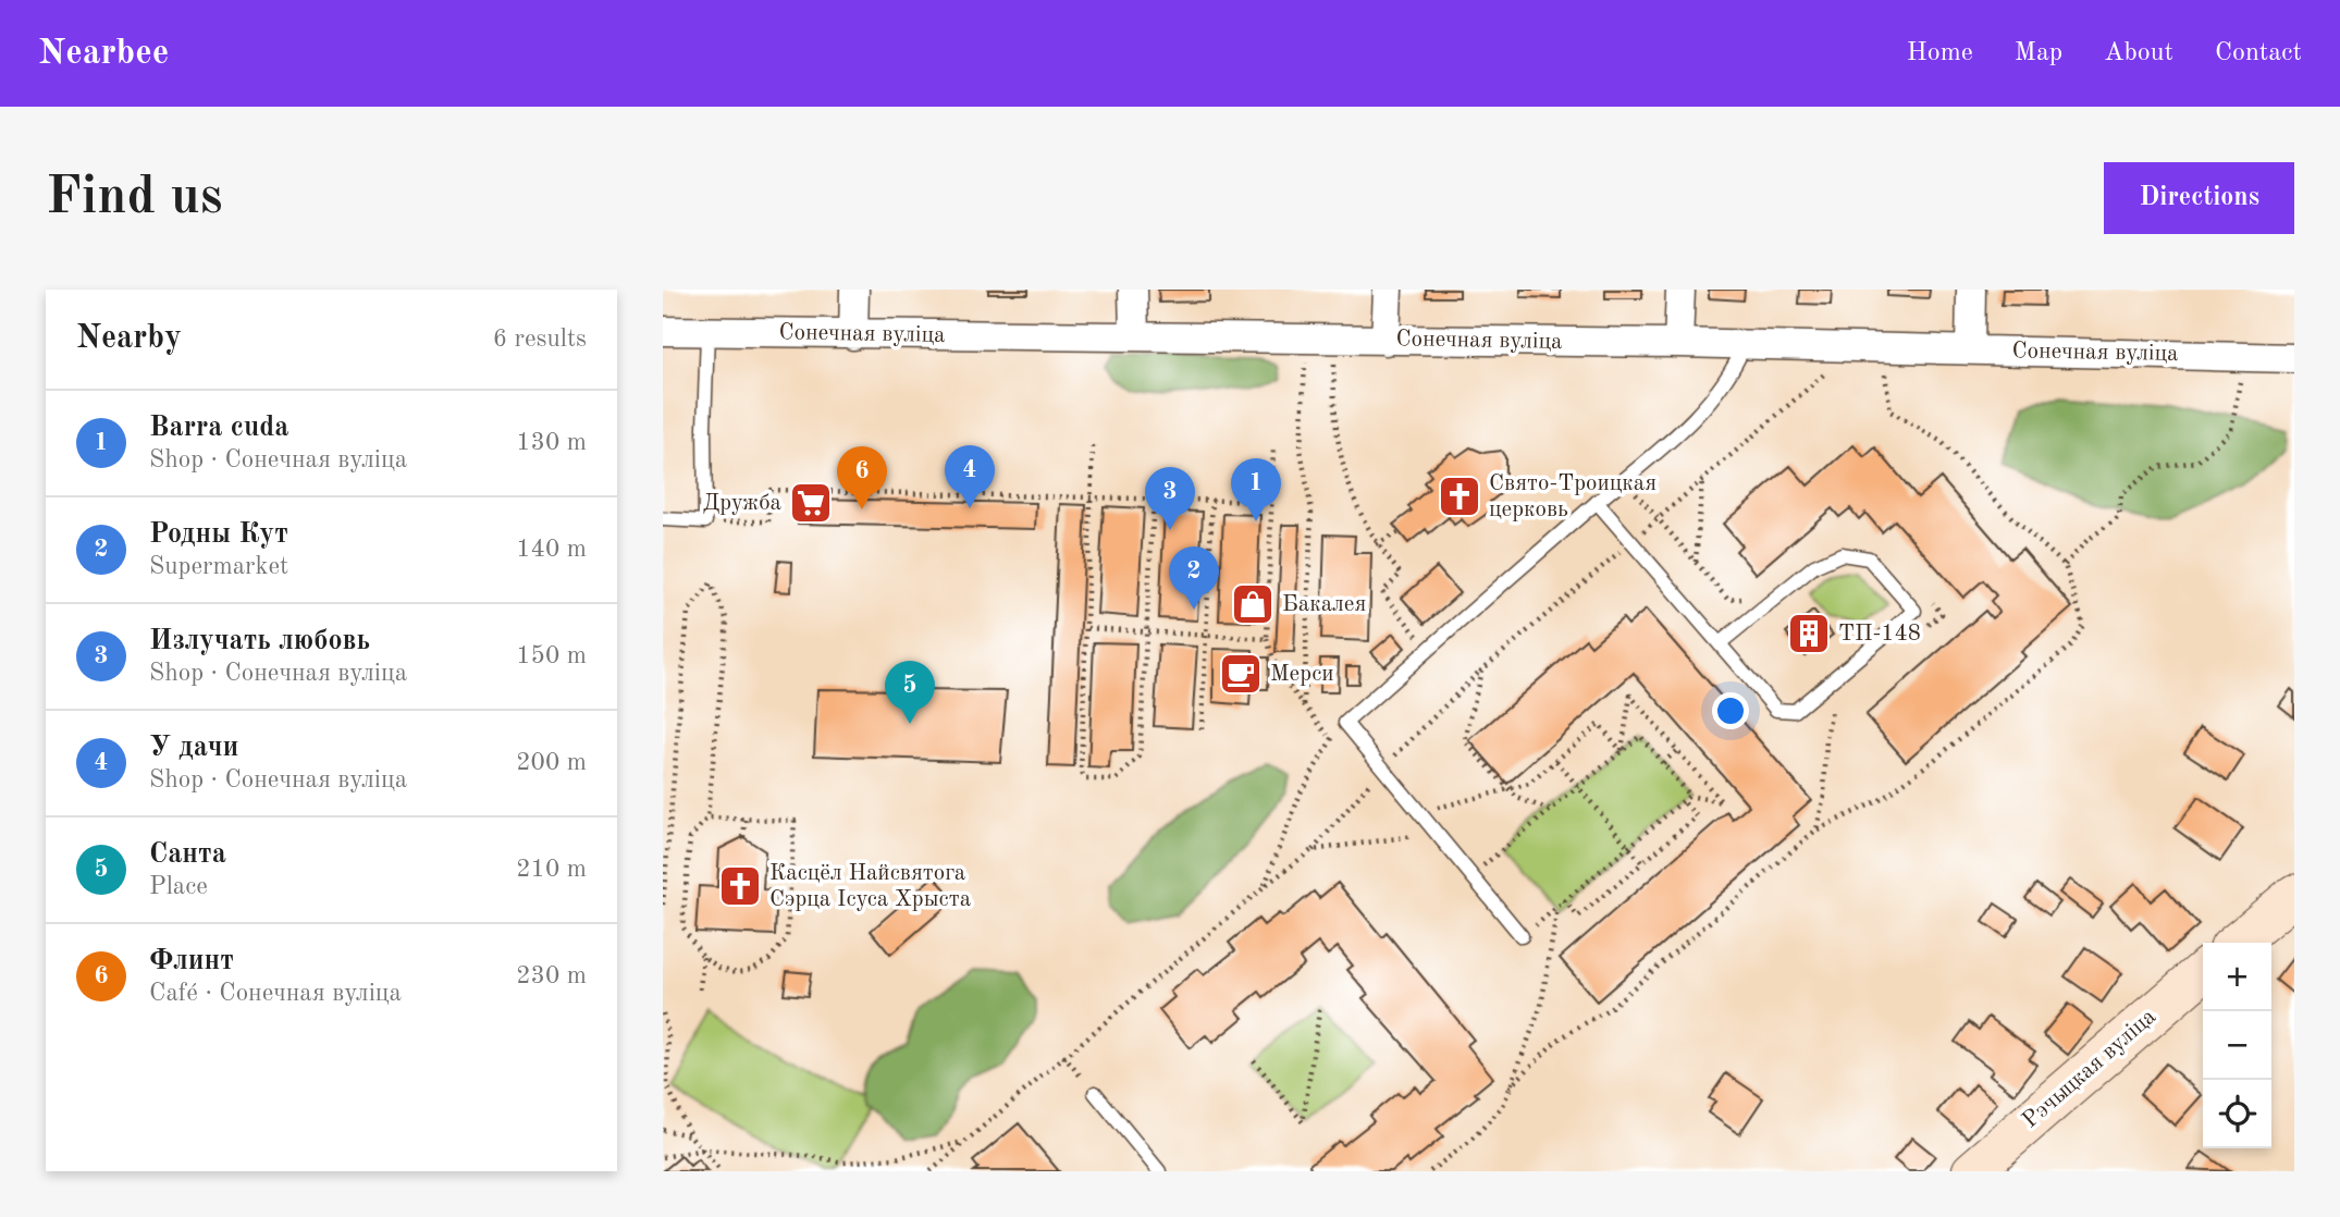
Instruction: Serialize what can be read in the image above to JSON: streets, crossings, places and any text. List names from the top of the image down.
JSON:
{
  "streets": {
    "main road": ["Рэчыцкая вуліца"],
    "street": ["Сонечная вуліца"]
  },
  "places": {
    "church": ["Свято-Троицкая церковь", "Касцёл Найсвятога Сэрца Ісуса Хрыста"],
    "supermarket": ["Дружба"],
    "shop": ["Бакалея"],
    "building": ["ТП-148"],
    "cafe": ["Мерси"]
  },
  "page": {
    "header": "Nearbee",
    "nav": [
      "Home",
      "Map",
      "About",
      "Contact"
    ],
    "buttons": "Directions",
    "title": "Find us",
    "heading": ["Nearby", "6 results"],
    "list": [
      {
        "mark": "1",
        "name": "Barra cuda",
        "note": "Shop · Сонечная вуліца",
        "value": "130 m"
      },
      {
        "mark": "2",
        "name": "Родны Кут",
        "note": "Supermarket",
        "value": "140 m"
      },
      {
        "mark": "3",
        "name": "Излучать любовь",
        "note": "Shop · Сонечная вуліца",
        "value": "150 m"
      },
      {
        "mark": "4",
        "name": "У дачи",
        "note": "Shop · Сонечная вуліца",
        "value": "200 m"
      },
      {
        "mark": "5",
        "name": "Санта",
        "note": "Place",
        "value": "210 m"
      },
      {
        "mark": "6",
        "name": "Флинт",
        "note": "Café · Сонечная вуліца",
        "value": "230 m"
      }
    ],
    "pins": [
      "4",
      "6",
      "1",
      "3",
      "2",
      "5"
    ],
    "map_buttons": ["+", "−"]
  }
}
